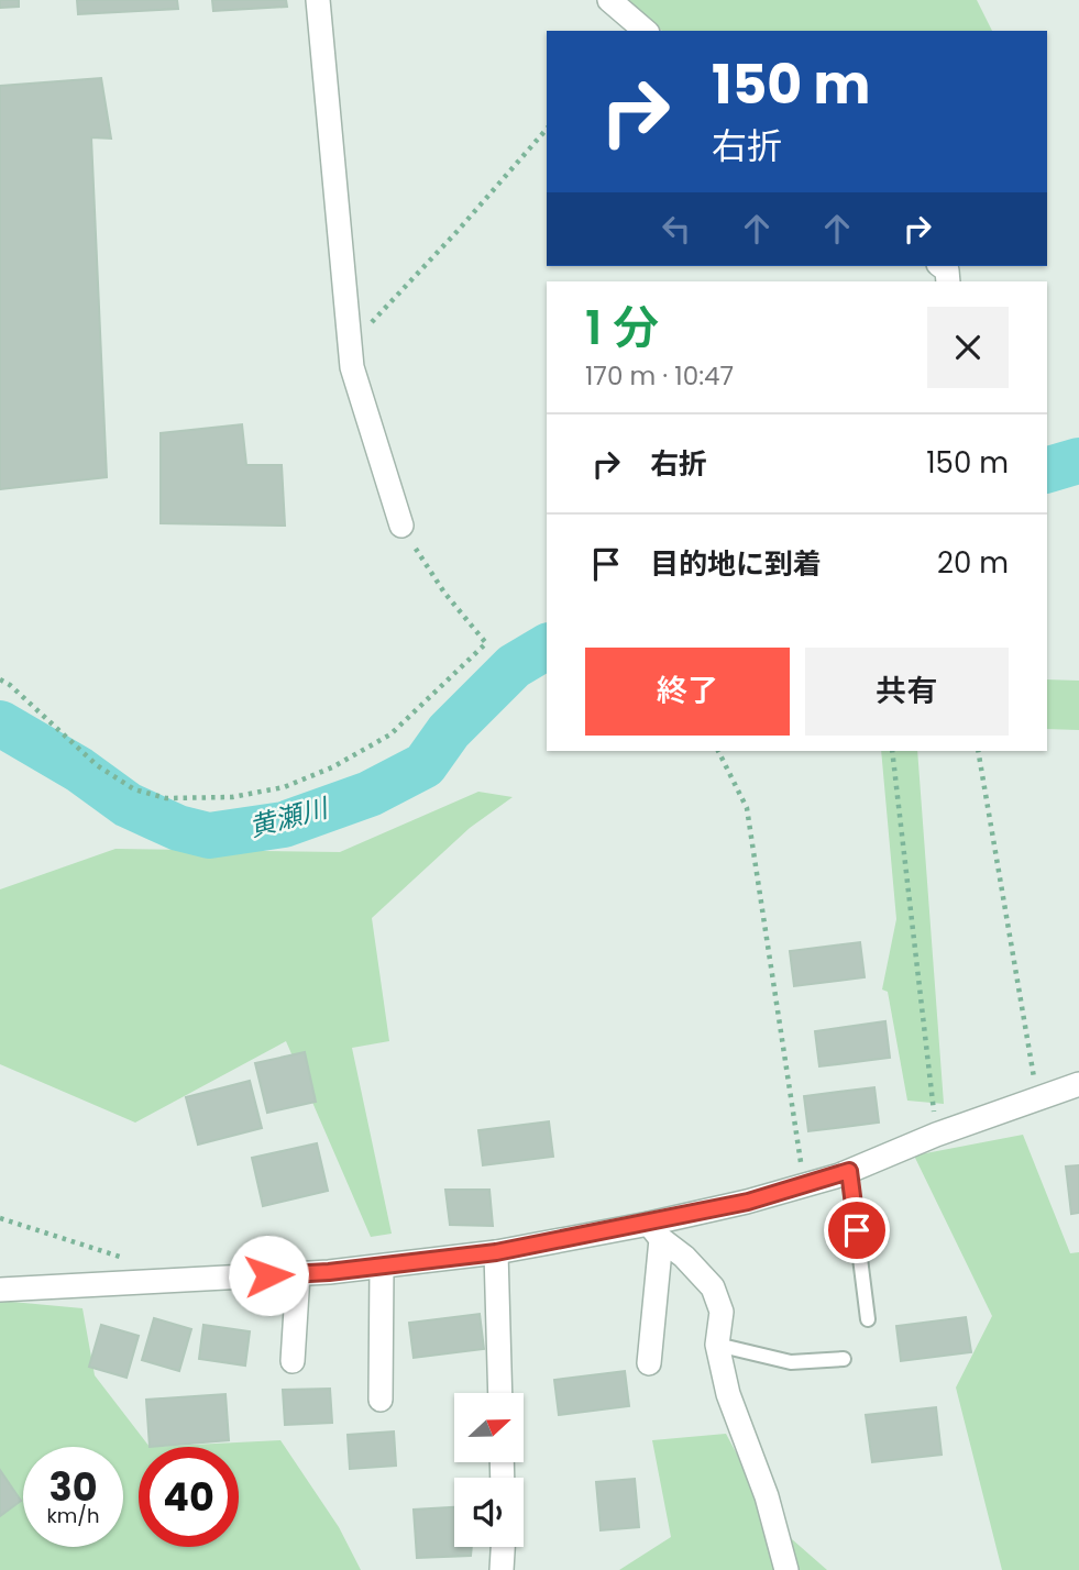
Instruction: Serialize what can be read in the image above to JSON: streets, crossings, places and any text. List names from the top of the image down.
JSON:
{
  "water": ["黄瀬川"],
  "north": "right",
  "page": {
    "turn": ["150 m", "右折"],
    "heading": ["1 分", "170 m · 10:47"],
    "list": [
      {
        "name": "右折",
        "value": "150 m"
      },
      {
        "name": "目的地に到着",
        "value": "20 m"
      }
    ],
    "buttons": ["終了", "共有"],
    "speed": "30 km/h",
    "limit": "40"
  }
}
